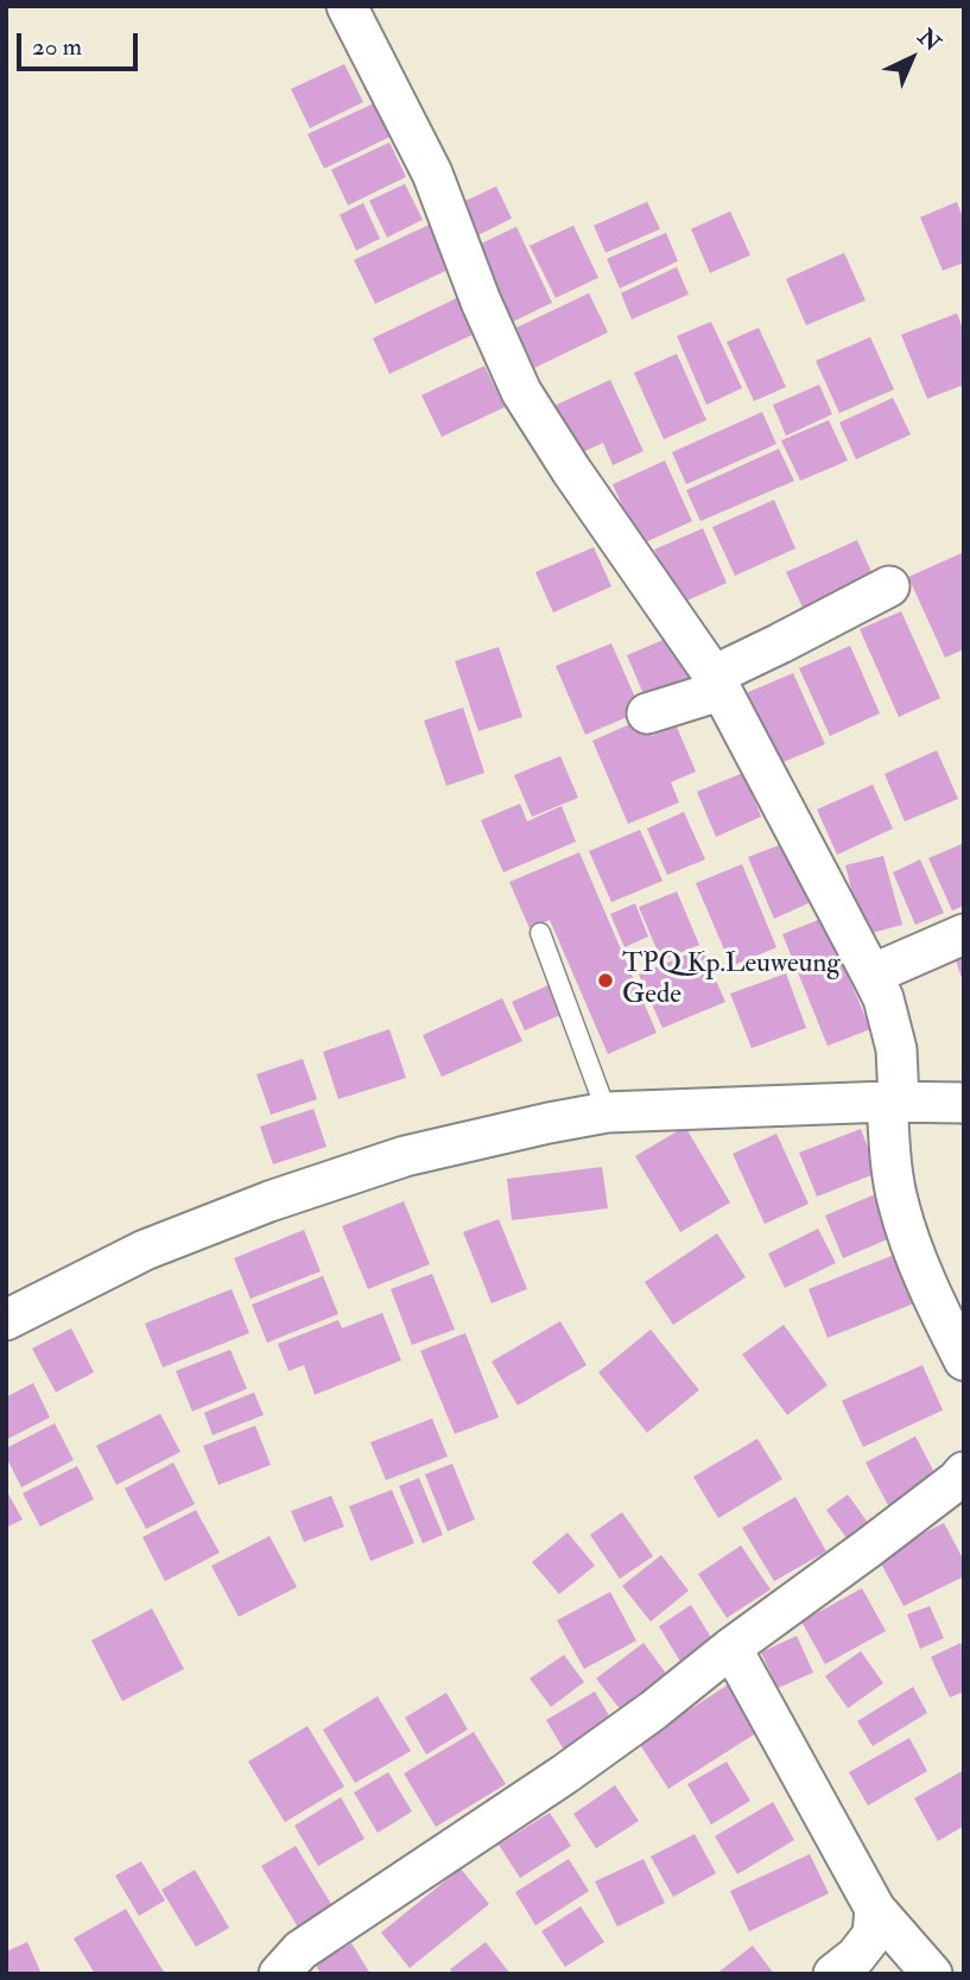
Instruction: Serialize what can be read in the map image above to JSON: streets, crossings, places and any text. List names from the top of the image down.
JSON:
{
  "places": ["TPQ Kp.Leuweung Gede"],
  "scale_bar": "20 m",
  "north": "top right"
}
